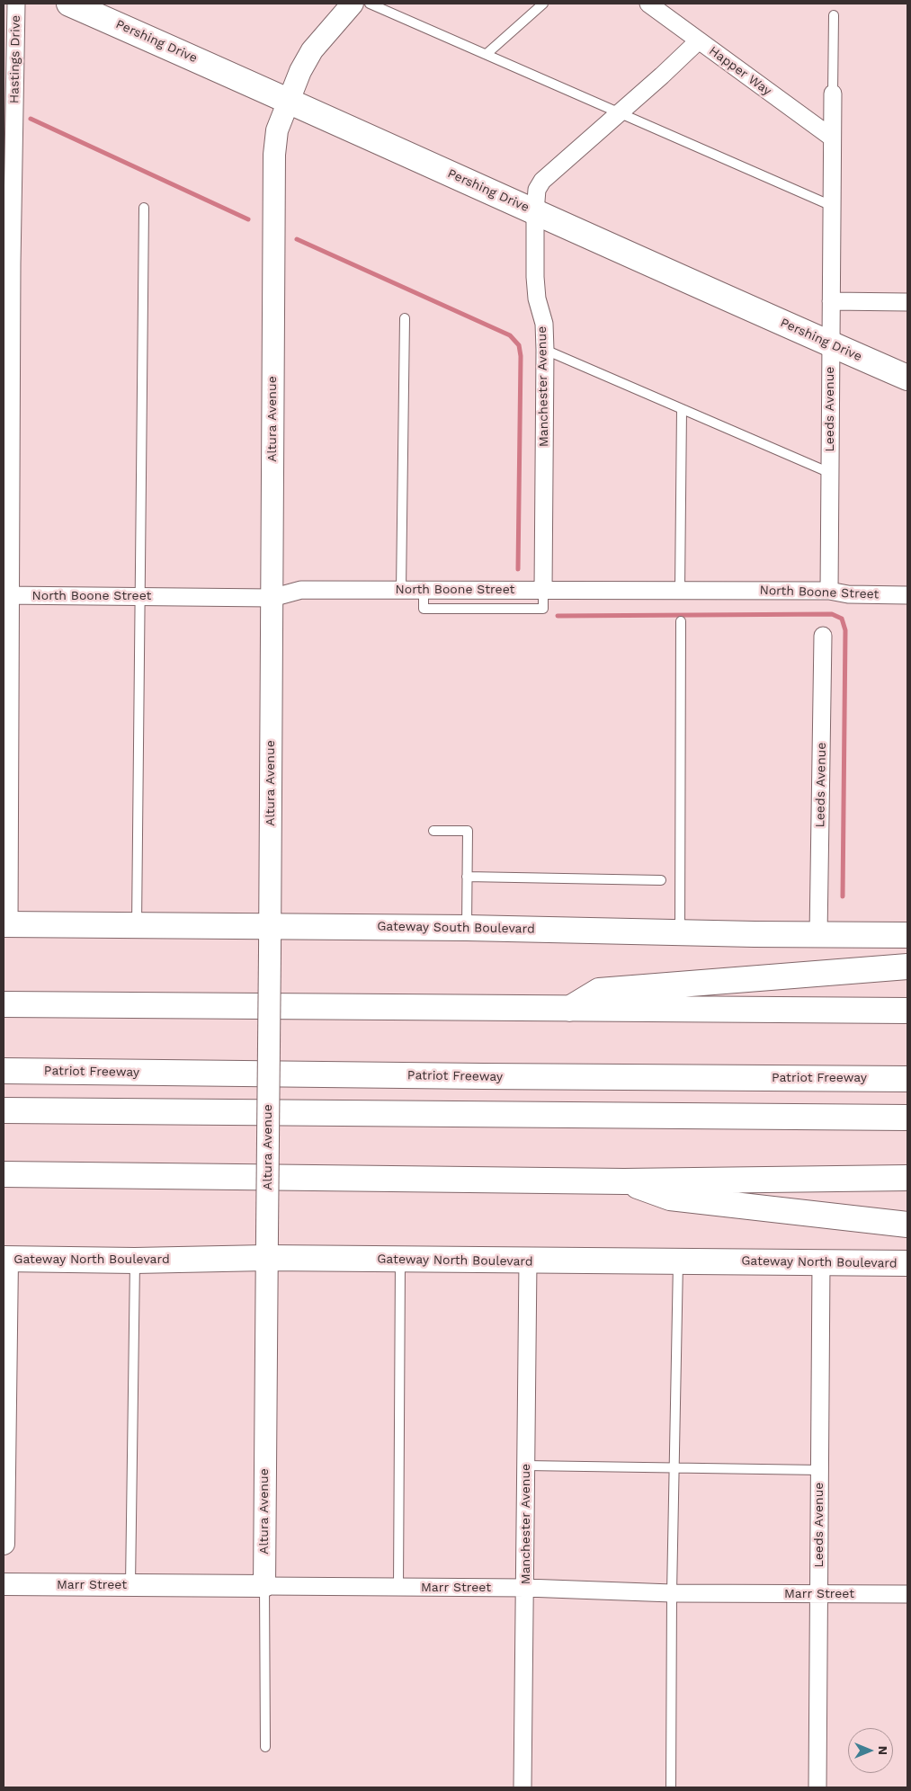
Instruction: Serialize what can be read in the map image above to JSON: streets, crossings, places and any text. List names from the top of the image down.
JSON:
{
  "streets": {
    "main road": [
      "Pershing Drive",
      "Gateway South Boulevard",
      "Patriot Freeway",
      "Gateway North Boulevard"
    ],
    "street": [
      "Hastings Drive",
      "Happer Way",
      "Manchester Avenue",
      "Leeds Avenue",
      "Altura Avenue",
      "North Boone Street",
      "Marr Street"
    ]
  },
  "crossings": [
    ["Pershing Drive", "Manchester Avenue"],
    ["Pershing Drive", "Leeds Avenue"],
    ["Pershing Drive", "Altura Avenue"],
    ["Hastings Drive", "North Boone Street"],
    ["Hastings Drive", "Gateway South Boulevard"],
    ["Happer Way", "Manchester Avenue"],
    ["Happer Way", "Leeds Avenue"],
    ["Manchester Avenue", "North Boone Street"],
    ["Manchester Avenue", "Gateway North Boulevard"],
    ["Manchester Avenue", "Marr Street"],
    ["Leeds Avenue", "North Boone Street"],
    ["Leeds Avenue", "Gateway South Boulevard"],
    ["Leeds Avenue", "Gateway North Boulevard"],
    ["Leeds Avenue", "Marr Street"],
    ["Altura Avenue", "North Boone Street"],
    ["Altura Avenue", "Gateway South Boulevard"],
    ["Altura Avenue", "Gateway North Boulevard"],
    ["Altura Avenue", "Marr Street"]
  ],
  "north": "right"
}
